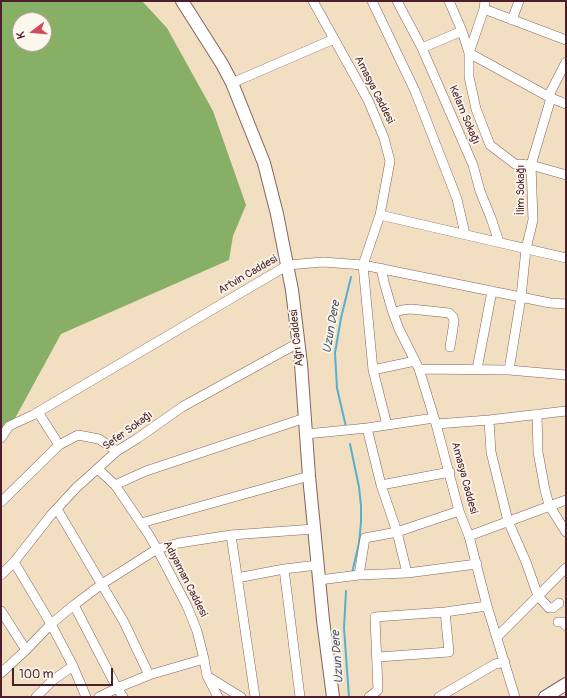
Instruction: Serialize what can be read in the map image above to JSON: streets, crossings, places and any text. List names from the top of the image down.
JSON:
{
  "streets": {
    "main road": ["Ağrı Caddesi"],
    "street": [
      "Amasya Caddesi",
      "Kelam Sokağı",
      "İlim Sokağı",
      "Artvin Caddesi",
      "Sefer Sokağı",
      "Adıyaman Caddesi"
    ]
  },
  "crossings": [
    ["Amasya Caddesi", "Artvin Caddesi"],
    ["İlim Sokağı", "Artvin Caddesi"],
    ["Artvin Caddesi", "Ağrı Caddesi"],
    ["Ağrı Caddesi", "Sefer Sokağı"],
    ["Sefer Sokağı", "Adıyaman Caddesi"]
  ],
  "water": ["Uzun Dere"],
  "scale_bar": "100 m",
  "north": "left"
}
